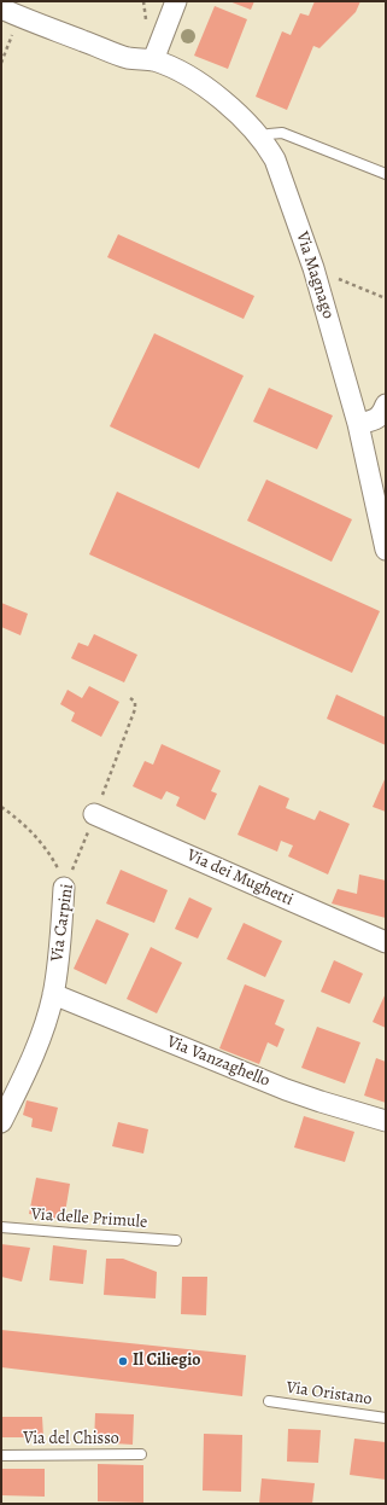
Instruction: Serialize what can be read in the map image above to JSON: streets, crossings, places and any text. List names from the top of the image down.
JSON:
{
  "streets": {
    "street": [
      "Via Magnago",
      "Via dei Mughetti",
      "Via Carpini",
      "Via Vanzaghello"
    ],
    "lane": ["Via delle Primule", "Via Oristano", "Via del Chisso"]
  },
  "crossings": [
    ["Via dei Mughetti", "Via Carpini"],
    ["Via Carpini", "Via Vanzaghello"]
  ],
  "places": ["Il Ciliegio"]
}
